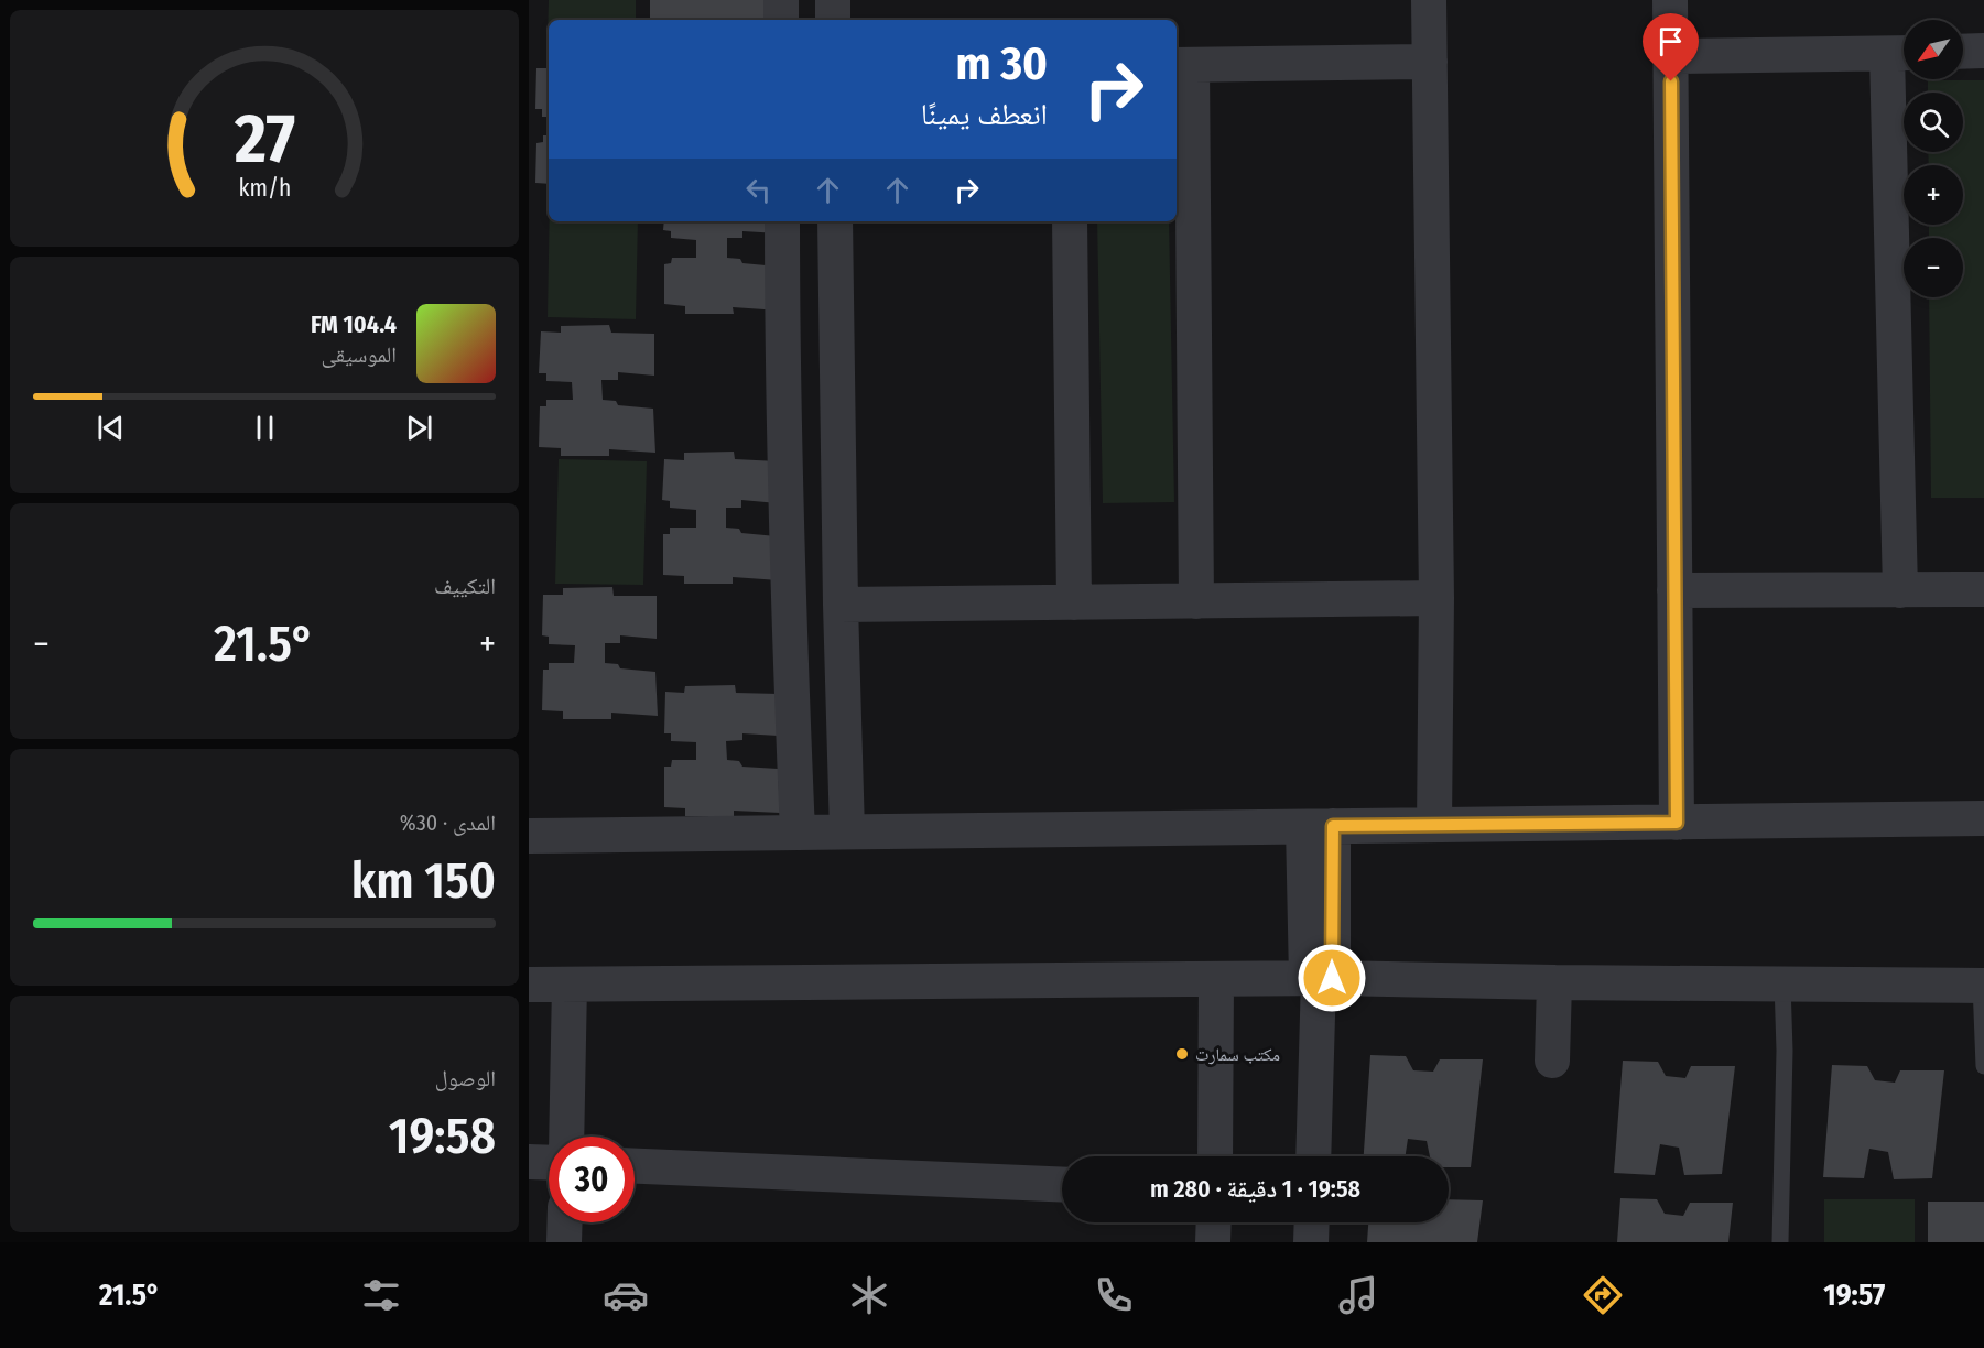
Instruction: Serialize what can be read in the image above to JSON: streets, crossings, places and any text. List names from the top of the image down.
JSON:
{
  "places": ["مكتب سمارت"],
  "north": "bottom left",
  "page": {
    "map_buttons": ["+", "−"],
    "turn": ["30 m", "انعطف يمينًا"],
    "song": ["104.4 FM", "الموسيقى"],
    "tile": [
      "التكييف",
      ["المدى · 30%", "150 km"],
      ["الوصول", "19:58"]
    ],
    "heat": ["−", "21.5°", "+"],
    "limit": "30",
    "trip": "19:58 · 1 دقيقة · 280 m",
    "tabs": ["19:57", "21.5°"],
    "gauge": ["27", "km/h"]
  }
}
